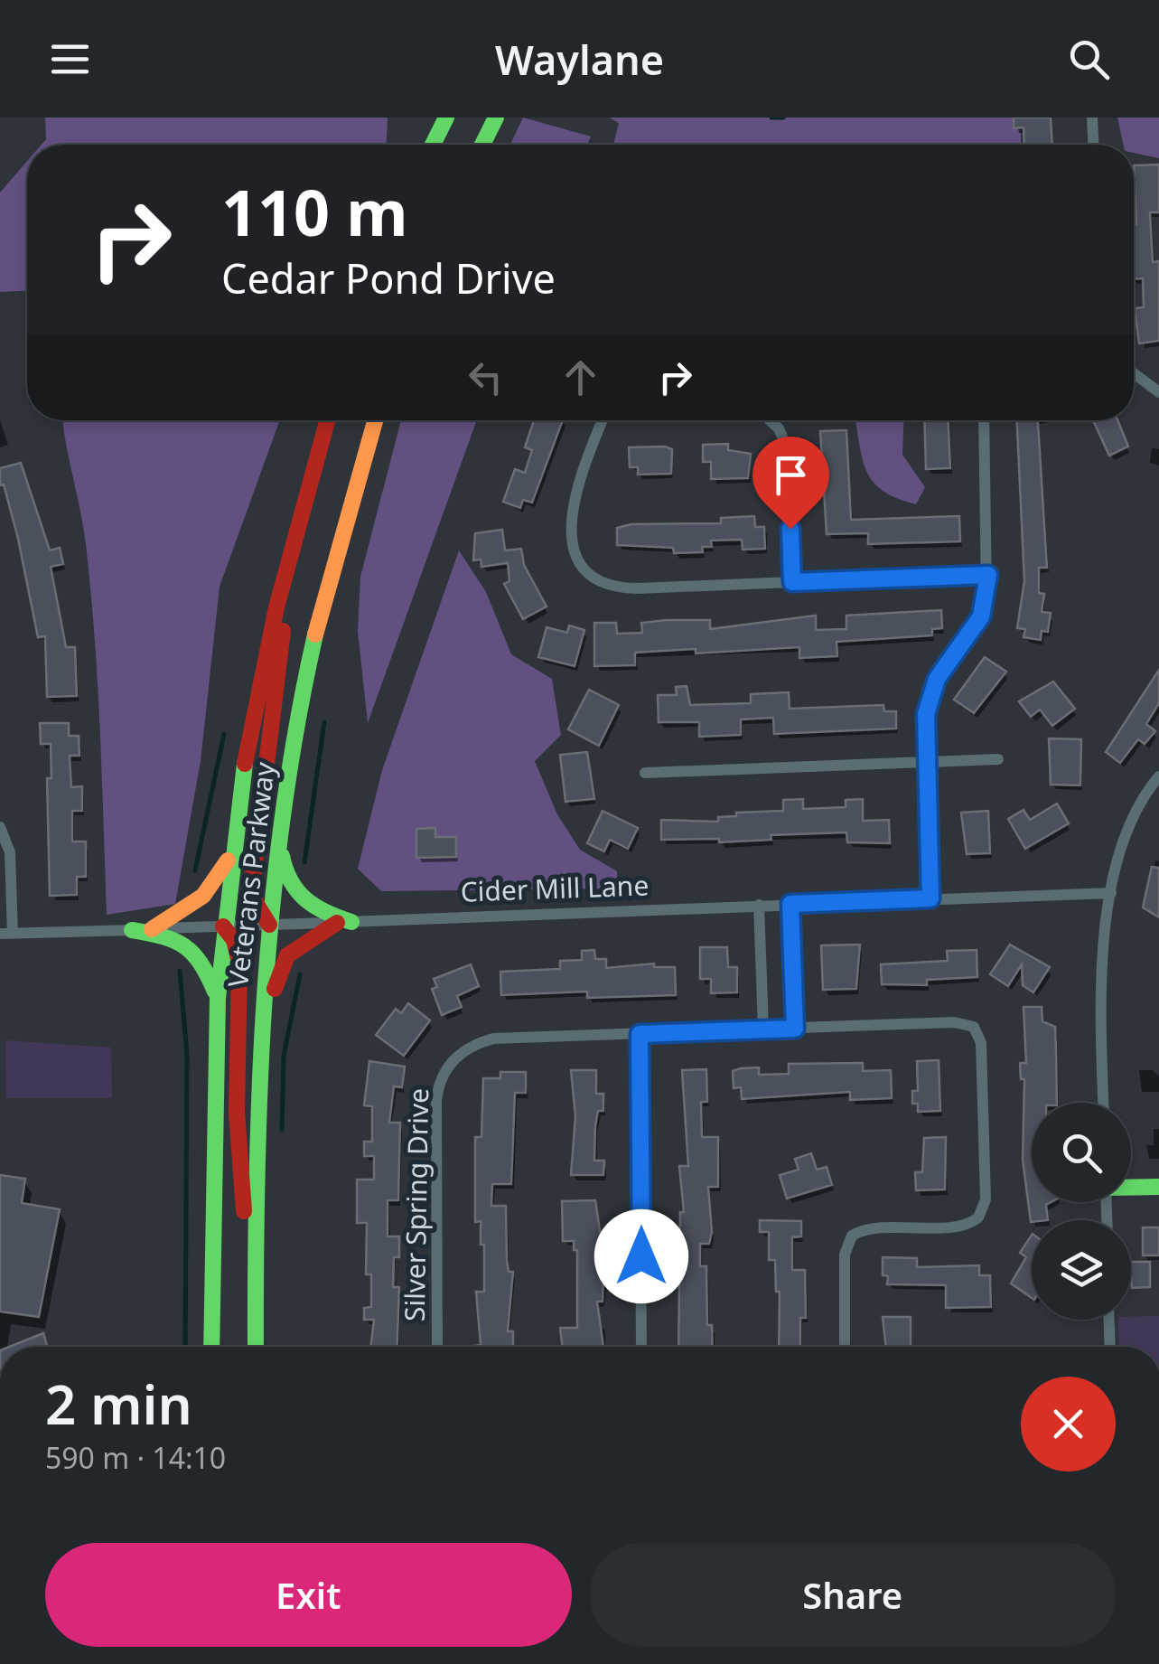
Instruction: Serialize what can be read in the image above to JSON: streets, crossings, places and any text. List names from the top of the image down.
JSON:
{
  "streets": {
    "main road": ["Veterans Parkway"],
    "street": ["Cider Mill Lane", "Silver Spring Drive"]
  },
  "crossings": [
    ["Veterans Parkway", "Cider Mill Lane"]
  ],
  "page": {
    "header": "Waylane",
    "turn": ["110 m", "Cedar Pond Drive"],
    "heading": ["2 min", "590 m · 14:10"],
    "buttons": ["Exit", "Share"]
  }
}
